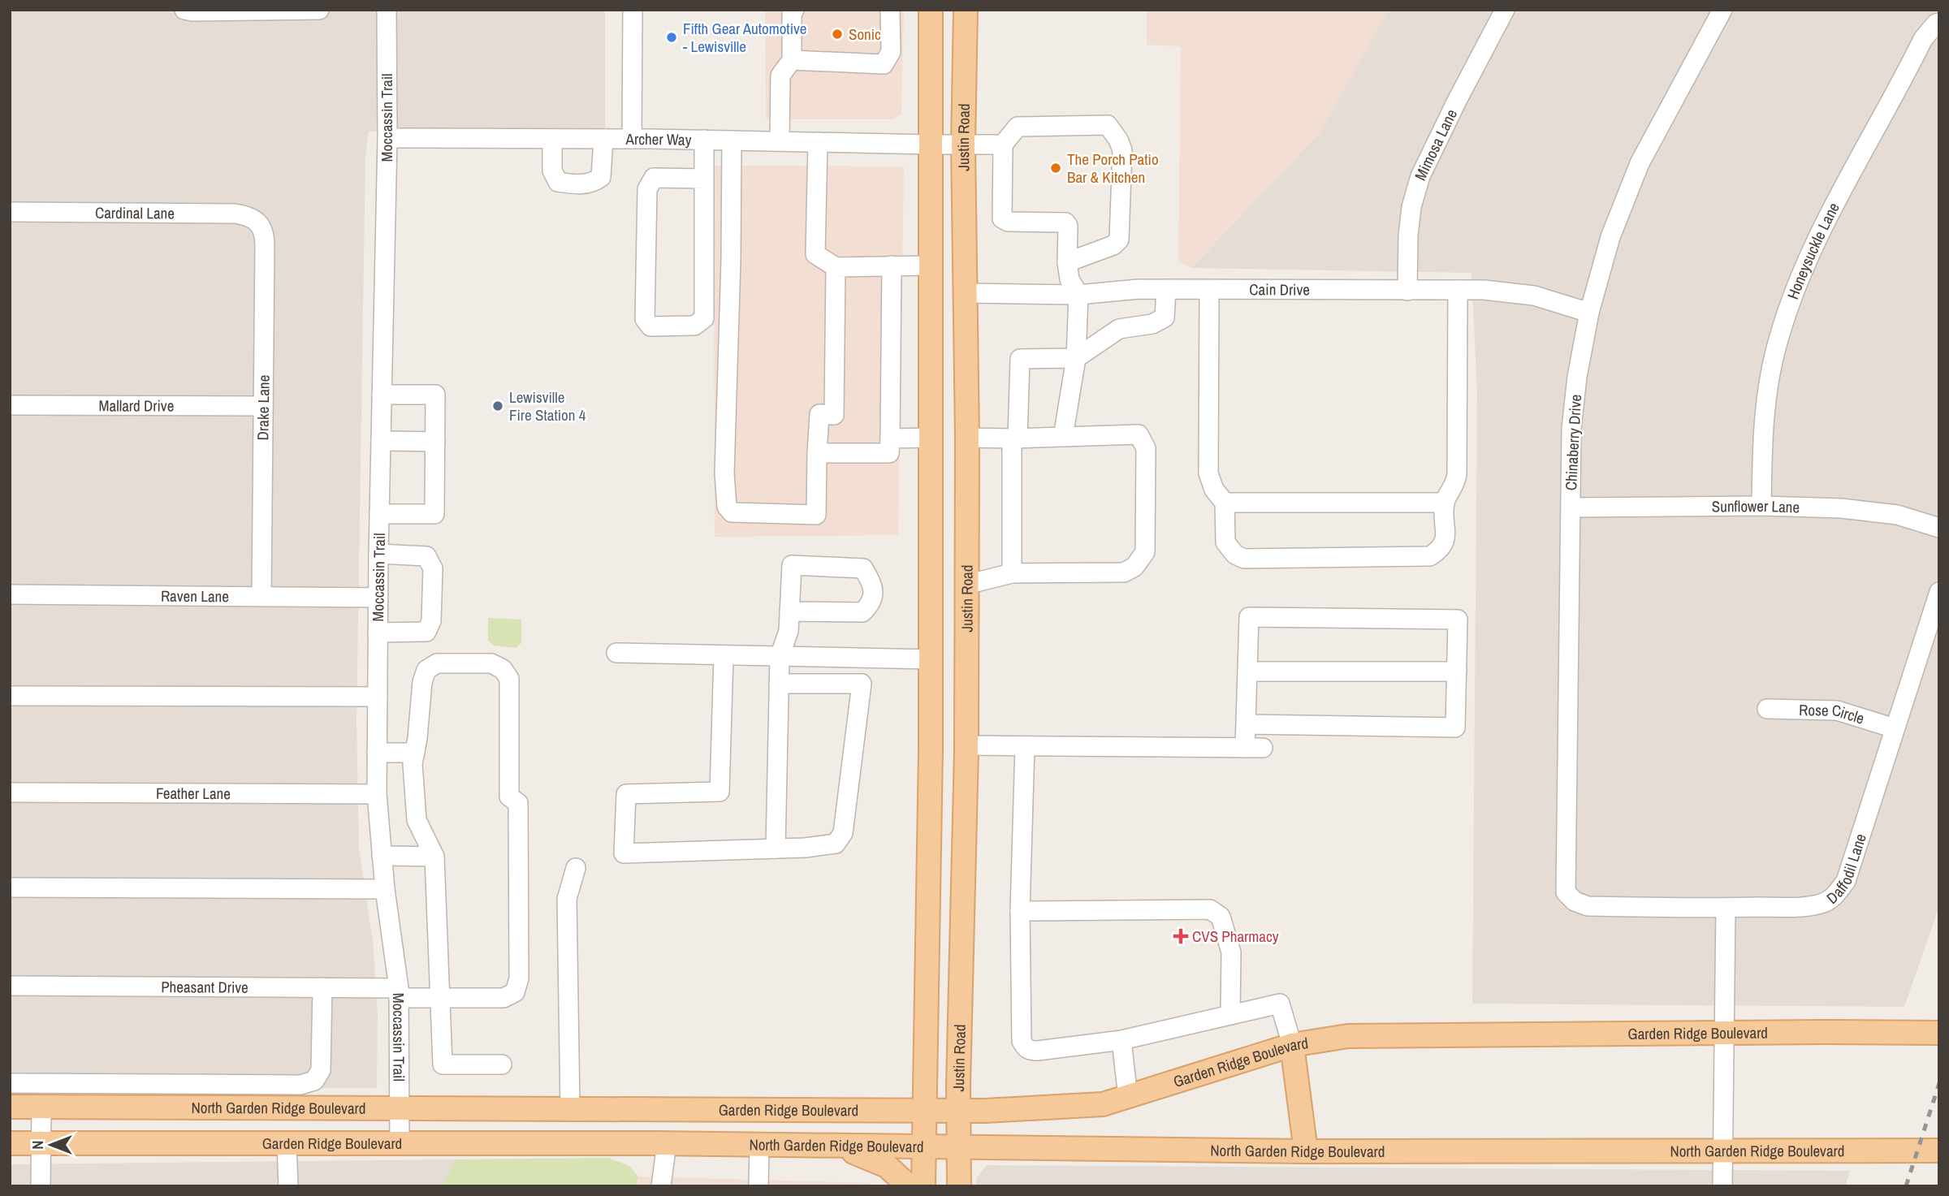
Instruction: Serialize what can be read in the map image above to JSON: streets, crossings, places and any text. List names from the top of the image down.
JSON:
{
  "streets": {
    "main road": ["Justin Road", "Garden Ridge Boulevard", "North Garden Ridge Boulevard"],
    "street": [
      "Moccassin Trail",
      "Archer Way",
      "Mimosa Lane",
      "Cardinal Lane",
      "Honeysuckle Lane",
      "Cain Drive",
      "Mallard Drive",
      "Drake Lane",
      "Chinaberry Drive",
      "Sunflower Lane",
      "Raven Lane",
      "Rose Circle",
      "Feather Lane",
      "Daffodil Lane",
      "Pheasant Drive"
    ]
  },
  "crossings": [
    ["Moccassin Trail", "Archer Way"],
    ["Moccassin Trail", "Raven Lane"],
    ["Moccassin Trail", "Feather Lane"],
    ["Moccassin Trail", "Pheasant Drive"],
    ["Moccassin Trail", "Garden Ridge Boulevard"],
    ["Moccassin Trail", "North Garden Ridge Boulevard"],
    ["Justin Road", "Archer Way"],
    ["Justin Road", "Cain Drive"],
    ["Justin Road", "Garden Ridge Boulevard"],
    ["Justin Road", "North Garden Ridge Boulevard"],
    ["Mimosa Lane", "Cain Drive"],
    ["Cardinal Lane", "Drake Lane"],
    ["Honeysuckle Lane", "Sunflower Lane"],
    ["Cain Drive", "Chinaberry Drive"],
    ["Mallard Drive", "Drake Lane"],
    ["Drake Lane", "Raven Lane"],
    ["Chinaberry Drive", "Sunflower Lane"],
    ["Chinaberry Drive", "Daffodil Lane"],
    ["Rose Circle", "Daffodil Lane"],
    ["Garden Ridge Boulevard", "North Garden Ridge Boulevard"]
  ],
  "places": {
    "other": [
      "Sonic",
      "Fifth Gear Automotive - Lewisville",
      "The Porch Patio Bar & Kitchen",
      "Lewisville Fire Station 4"
    ],
    "health": ["CVS Pharmacy"]
  },
  "north": "left"
}
